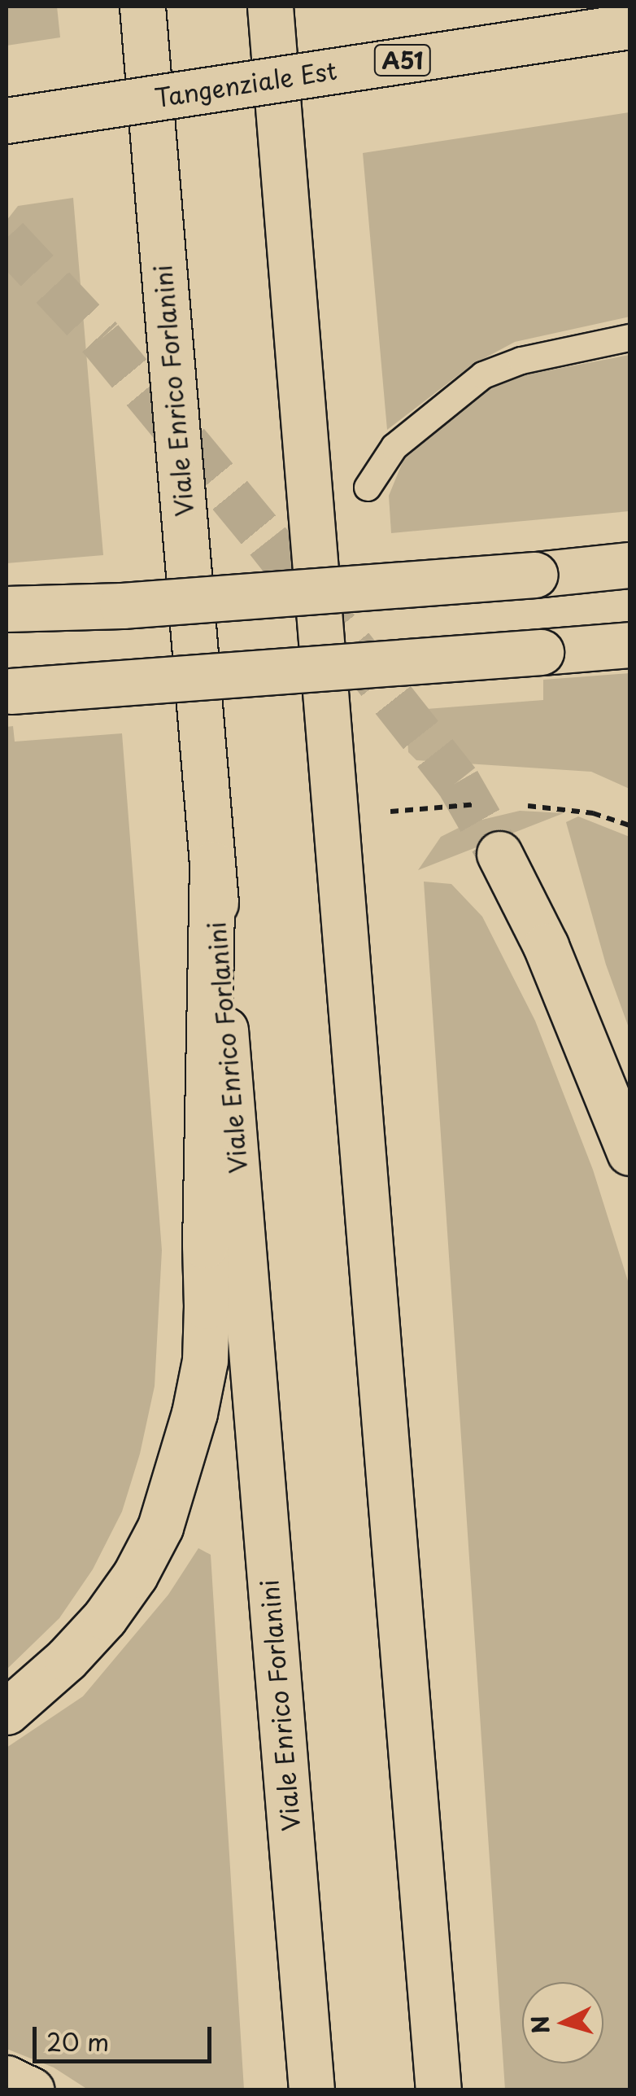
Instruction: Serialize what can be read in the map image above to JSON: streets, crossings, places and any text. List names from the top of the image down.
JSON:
{
  "streets": {
    "main road": ["A51", "Tangenziale Est", "Viale Enrico Forlanini"]
  },
  "scale_bar": "20 m",
  "north": "left"
}
